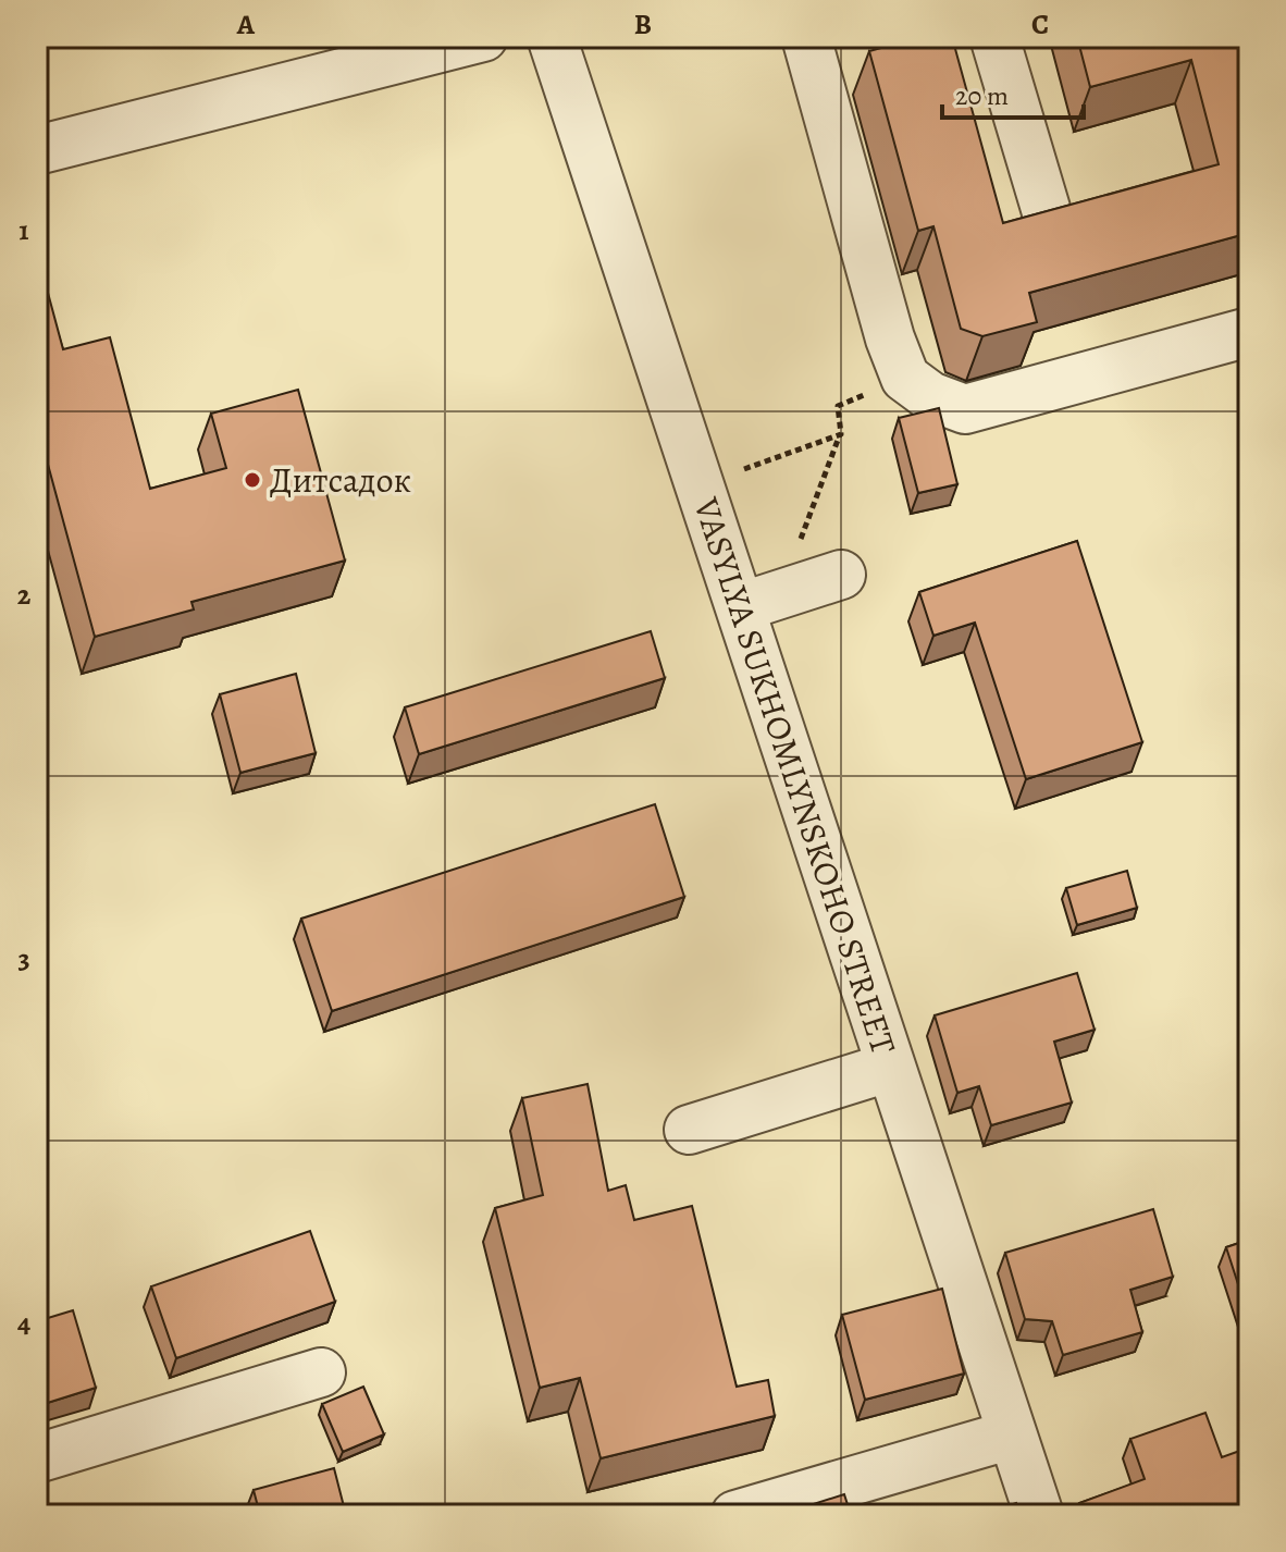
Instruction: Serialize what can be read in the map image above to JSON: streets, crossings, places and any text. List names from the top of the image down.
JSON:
{
  "streets": {
    "street": ["VASYLYA SUKHOMLYNSKOHO STREET"]
  },
  "places": ["Дитсадок"],
  "scale_bar": "20 m",
  "grid": {
    "columns": ["A", "B", "C"],
    "rows": [
      "1",
      "2",
      "3",
      "4"
    ]
  }
}
